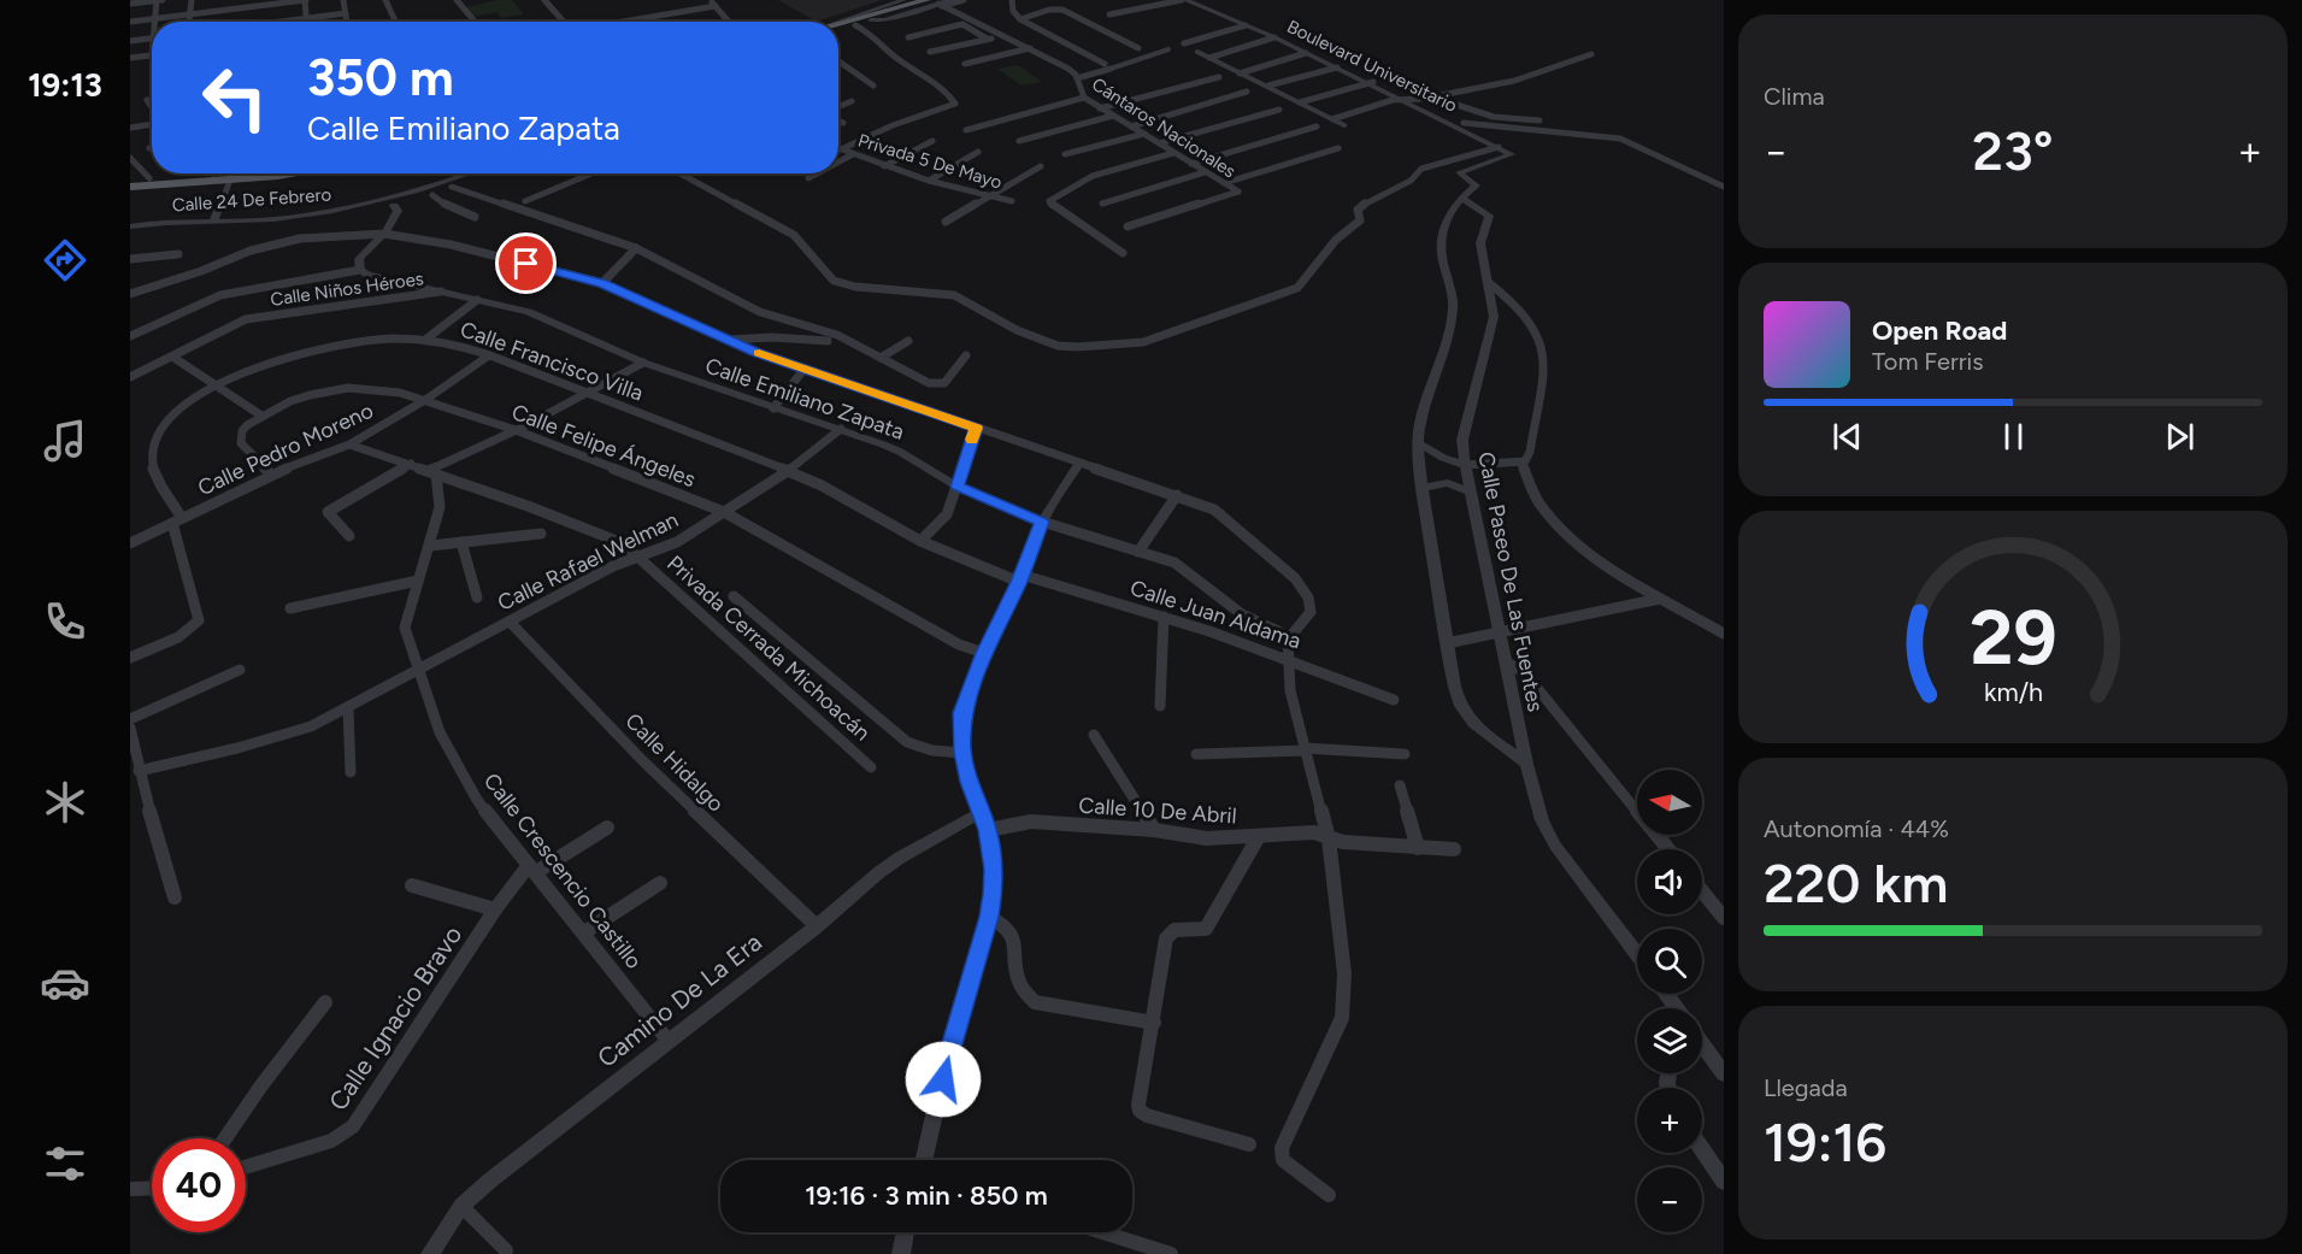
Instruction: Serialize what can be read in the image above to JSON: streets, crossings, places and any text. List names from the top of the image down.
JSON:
{
  "streets": {
    "street": [
      "Boulevard Universitario",
      "Cántaros Nacionales",
      "Privada 5 De Mayo",
      "Calle 24 De Febrero",
      "Calle Niños Héroes",
      "Calle Francisco Villa",
      "Calle Emiliano Zapata",
      "Calle Felipe Ángeles",
      "Calle Pedro Moreno",
      "Calle Rafael Welman",
      "Calle Paseo De Las Fuentes",
      "Calle Juan Aldama",
      "Privada Cerrada Michoacán",
      "Calle Hidalgo",
      "Calle 10 De Abril",
      "Calle Crescencio Castillo",
      "Camino De La Era",
      "Calle Ignacio Bravo"
    ]
  },
  "crossings": [
    ["Calle Niños Héroes", "Calle Emiliano Zapata"],
    ["Calle Francisco Villa", "Calle Pedro Moreno"],
    ["Calle Francisco Villa", "Calle Rafael Welman"],
    ["Calle Francisco Villa", "Calle Juan Aldama"],
    ["Calle Emiliano Zapata", "Calle Rafael Welman"],
    ["Calle Felipe Ángeles", "Calle Pedro Moreno"],
    ["Calle Felipe Ángeles", "Calle Rafael Welman"],
    ["Calle Rafael Welman", "Privada Cerrada Michoacán"],
    ["Calle Rafael Welman", "Calle Hidalgo"],
    ["Calle Rafael Welman", "Calle Crescencio Castillo"],
    ["Privada Cerrada Michoacán", "Calle Crescencio Castillo"],
    ["Calle Hidalgo", "Camino De La Era"],
    ["Calle Crescencio Castillo", "Camino De La Era"],
    ["Calle Crescencio Castillo", "Calle Ignacio Bravo"]
  ],
  "north": "left",
  "page": {
    "tabs": "19:13",
    "tile": [
      "Clima",
      ["Autonomía · 44%", "220 km"],
      ["Llegada", "19:16"]
    ],
    "turn": ["350 m", "Calle Emiliano Zapata"],
    "heat": ["−", "23°", "+"],
    "song": ["Open Road", "Tom Ferris"],
    "map_buttons": ["+", "−"],
    "limit": "40",
    "trip": "19:16 · 3 min · 850 m",
    "gauge": ["29", "km/h"]
  }
}
